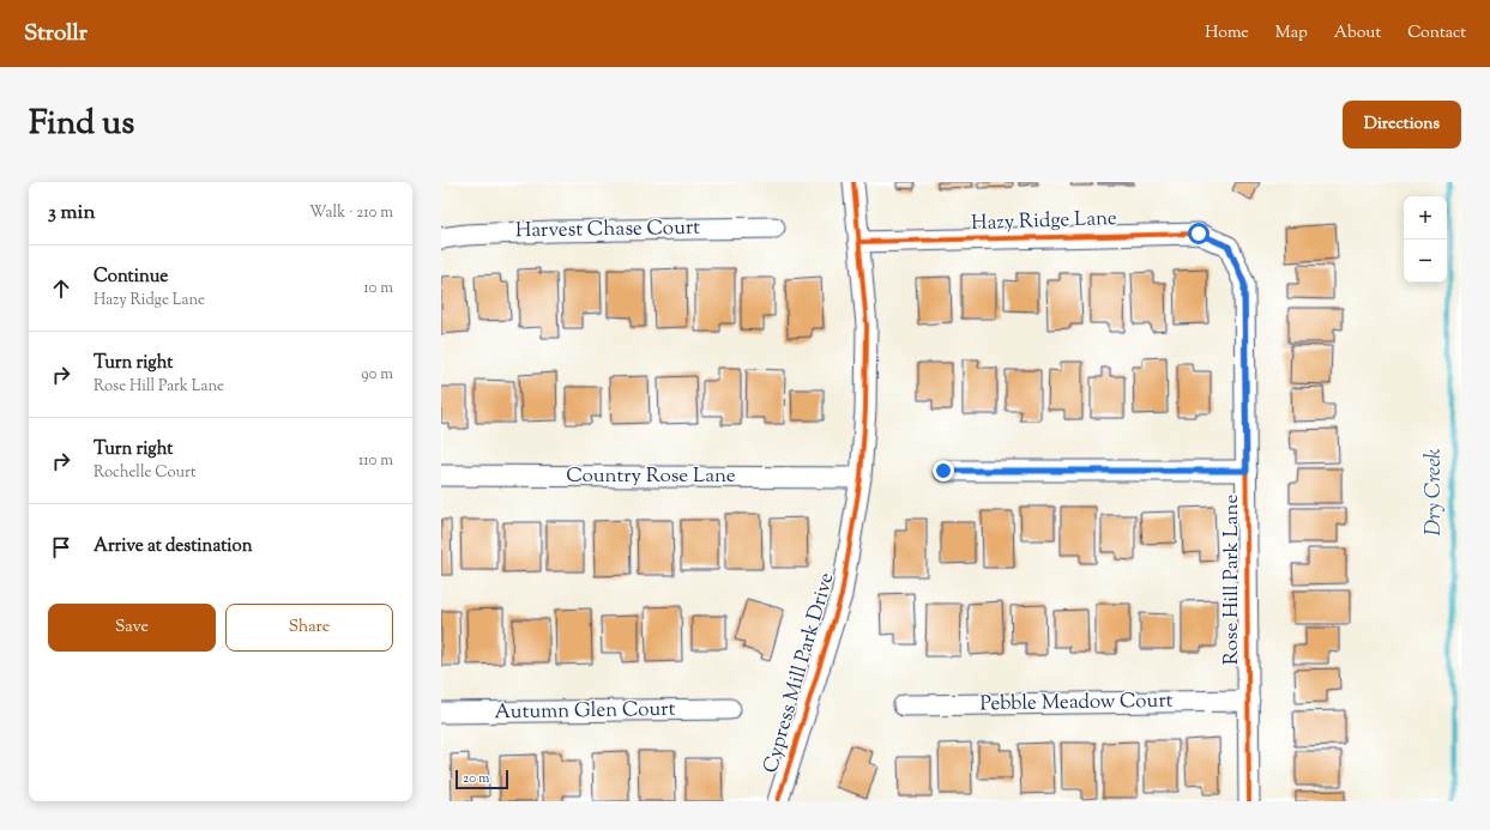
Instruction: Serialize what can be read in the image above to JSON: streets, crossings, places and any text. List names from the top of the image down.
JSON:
{
  "streets": {
    "street": [
      "Hazy Ridge Lane",
      "Harvest Chase Court",
      "Country Rose Lane",
      "Rose Hill Park Lane",
      "Cypress Mill Park Drive",
      "Pebble Meadow Court",
      "Autumn Glen Court"
    ]
  },
  "crossings": [
    ["Hazy Ridge Lane", "Rose Hill Park Lane"],
    ["Hazy Ridge Lane", "Cypress Mill Park Drive"],
    ["Country Rose Lane", "Cypress Mill Park Drive"],
    ["Rose Hill Park Lane", "Pebble Meadow Court"]
  ],
  "water": ["Dry Creek"],
  "scale_bar": "20 m",
  "page": {
    "header": "Strollr",
    "nav": [
      "Home",
      "Map",
      "About",
      "Contact"
    ],
    "title": "Find us",
    "buttons": [
      "Directions",
      ["Save", "Share"]
    ],
    "heading": ["3 min", "Walk · 210 m"],
    "map_buttons": ["+", "−"],
    "list": [
      ["Continue", "Hazy Ridge Lane", "10 m"],
      ["Turn right", "Rose Hill Park Lane", "90 m"],
      ["Turn right", "Rochelle Court", "110 m"],
      "Arrive at destination"
    ],
    "scale": "20 m"
  }
}
